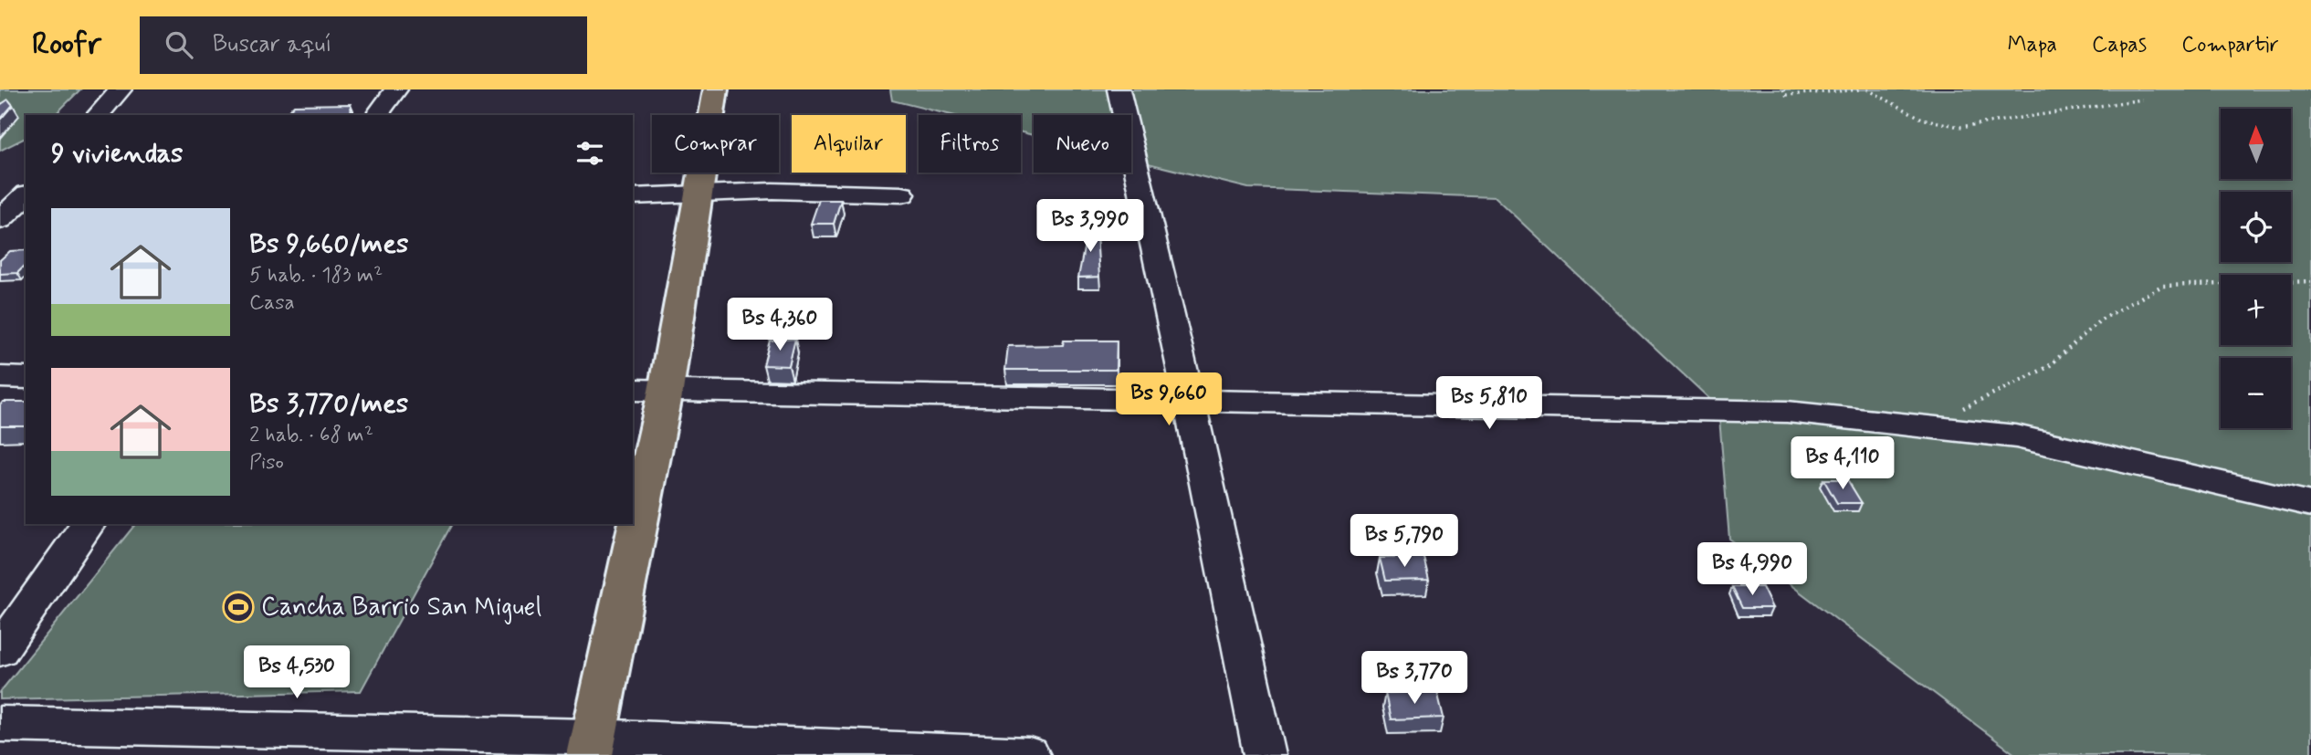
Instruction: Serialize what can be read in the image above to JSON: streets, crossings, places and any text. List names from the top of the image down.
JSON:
{
  "places": {
    "sports": ["Cancha Barrio San Miguel"]
  },
  "north": "top",
  "page": {
    "header": "Roofr",
    "search": "Buscar aquí",
    "nav": ["Mapa", "Capas", "Compartir"],
    "map_buttons": ["+", "−"],
    "chip": [
      "Comprar",
      "Alquilar",
      "Filtros",
      "Nuevo"
    ],
    "heading": "9 viviendas",
    "list": [
      {
        "name": "Bs 9,660/mes",
        "note": "5 hab. · 183 m² · Casa"
      },
      {
        "name": "Bs 3,770/mes",
        "note": "2 hab. · 68 m² · Piso"
      }
    ],
    "price": [
      "Bs 3,990",
      "Bs 4,360",
      "Bs 9,660",
      "Bs 5,810",
      "Bs 4,110",
      "Bs 5,790",
      "Bs 4,990",
      "Bs 4,530",
      "Bs 3,770"
    ]
  }
}
